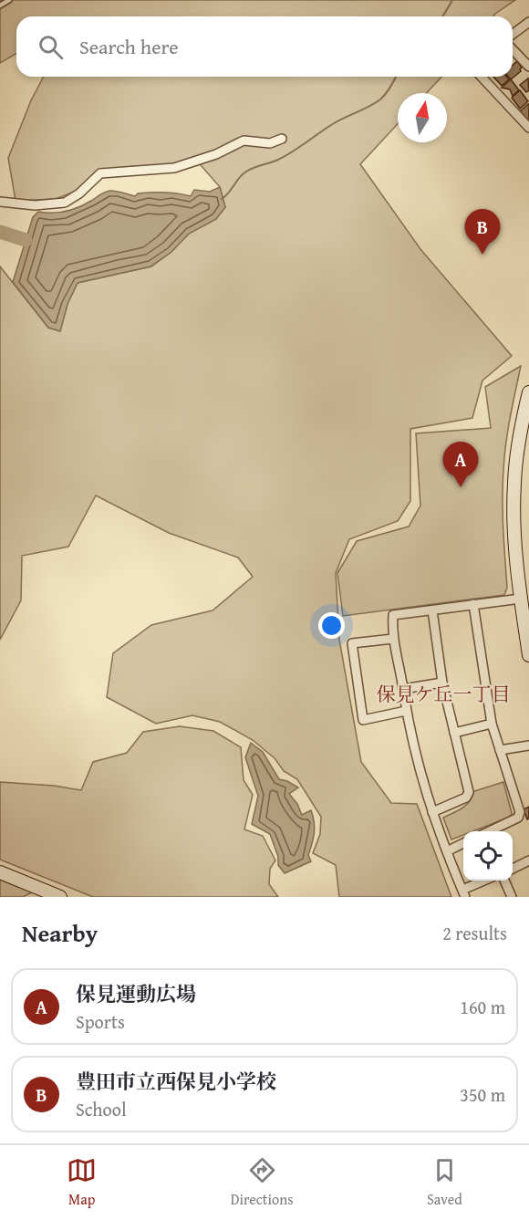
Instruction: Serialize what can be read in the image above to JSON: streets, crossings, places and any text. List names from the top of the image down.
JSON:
{
  "districts": ["保見ケ丘一丁目"],
  "north": "top",
  "page": {
    "search": "Search here",
    "pins": ["B", "A"],
    "heading": ["Nearby", "2 results"],
    "list": [
      {
        "mark": "A",
        "name": "保見運動広場",
        "note": "Sports",
        "value": "160 m"
      },
      {
        "mark": "B",
        "name": "豊田市立西保見小学校",
        "note": "School",
        "value": "350 m"
      }
    ],
    "nav": ["Map", "Directions", "Saved"]
  }
}
